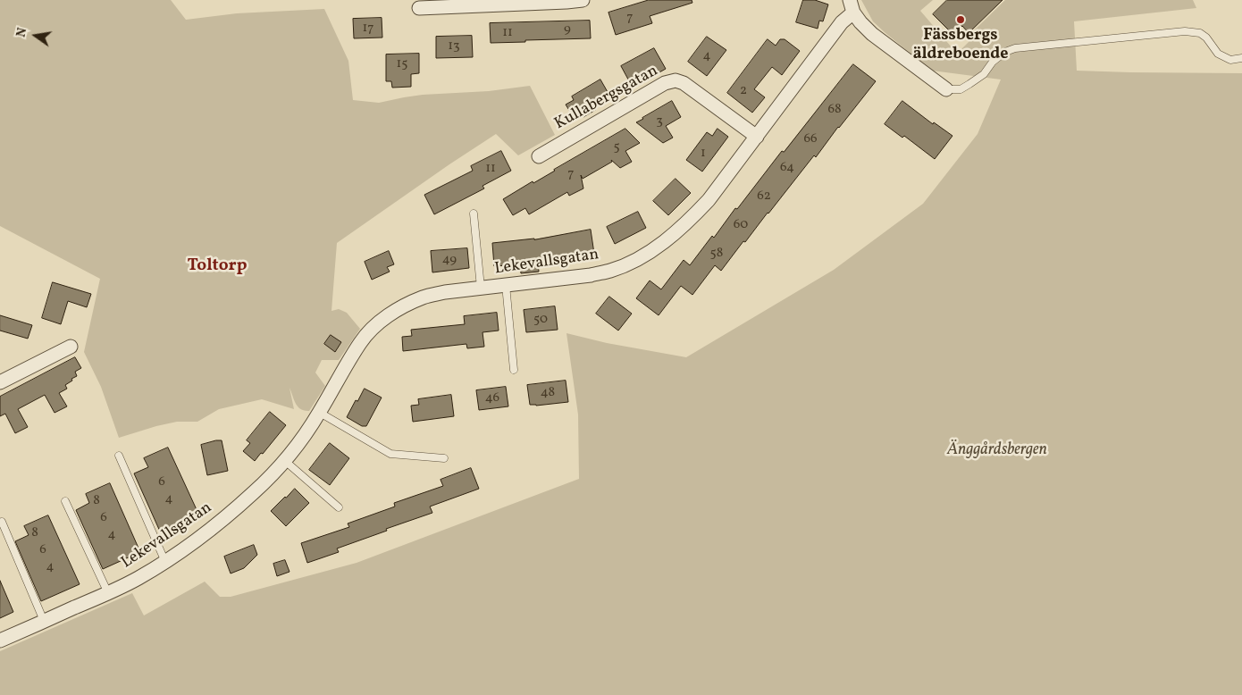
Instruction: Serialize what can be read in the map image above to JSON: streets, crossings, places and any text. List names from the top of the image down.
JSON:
{
  "streets": {
    "street": ["Kullabergsgatan", "Lekevallsgatan"]
  },
  "crossings": [
    ["Kullabergsgatan", "Lekevallsgatan"]
  ],
  "districts": ["Toltorp"],
  "parks": ["Änggårdsbergen"],
  "places": ["Fässbergs äldreboende"],
  "house_numbers": [
    "7",
    "17",
    "9",
    "11",
    "13",
    "4",
    "15",
    "2",
    "68",
    "3",
    "66",
    "5",
    "1",
    "64",
    "11",
    "7",
    "62",
    "60",
    "58",
    "49",
    "50",
    "48",
    "46",
    "6",
    "4",
    "8",
    "6",
    "8",
    "4",
    "6",
    "4"
  ],
  "north": "left"
}
